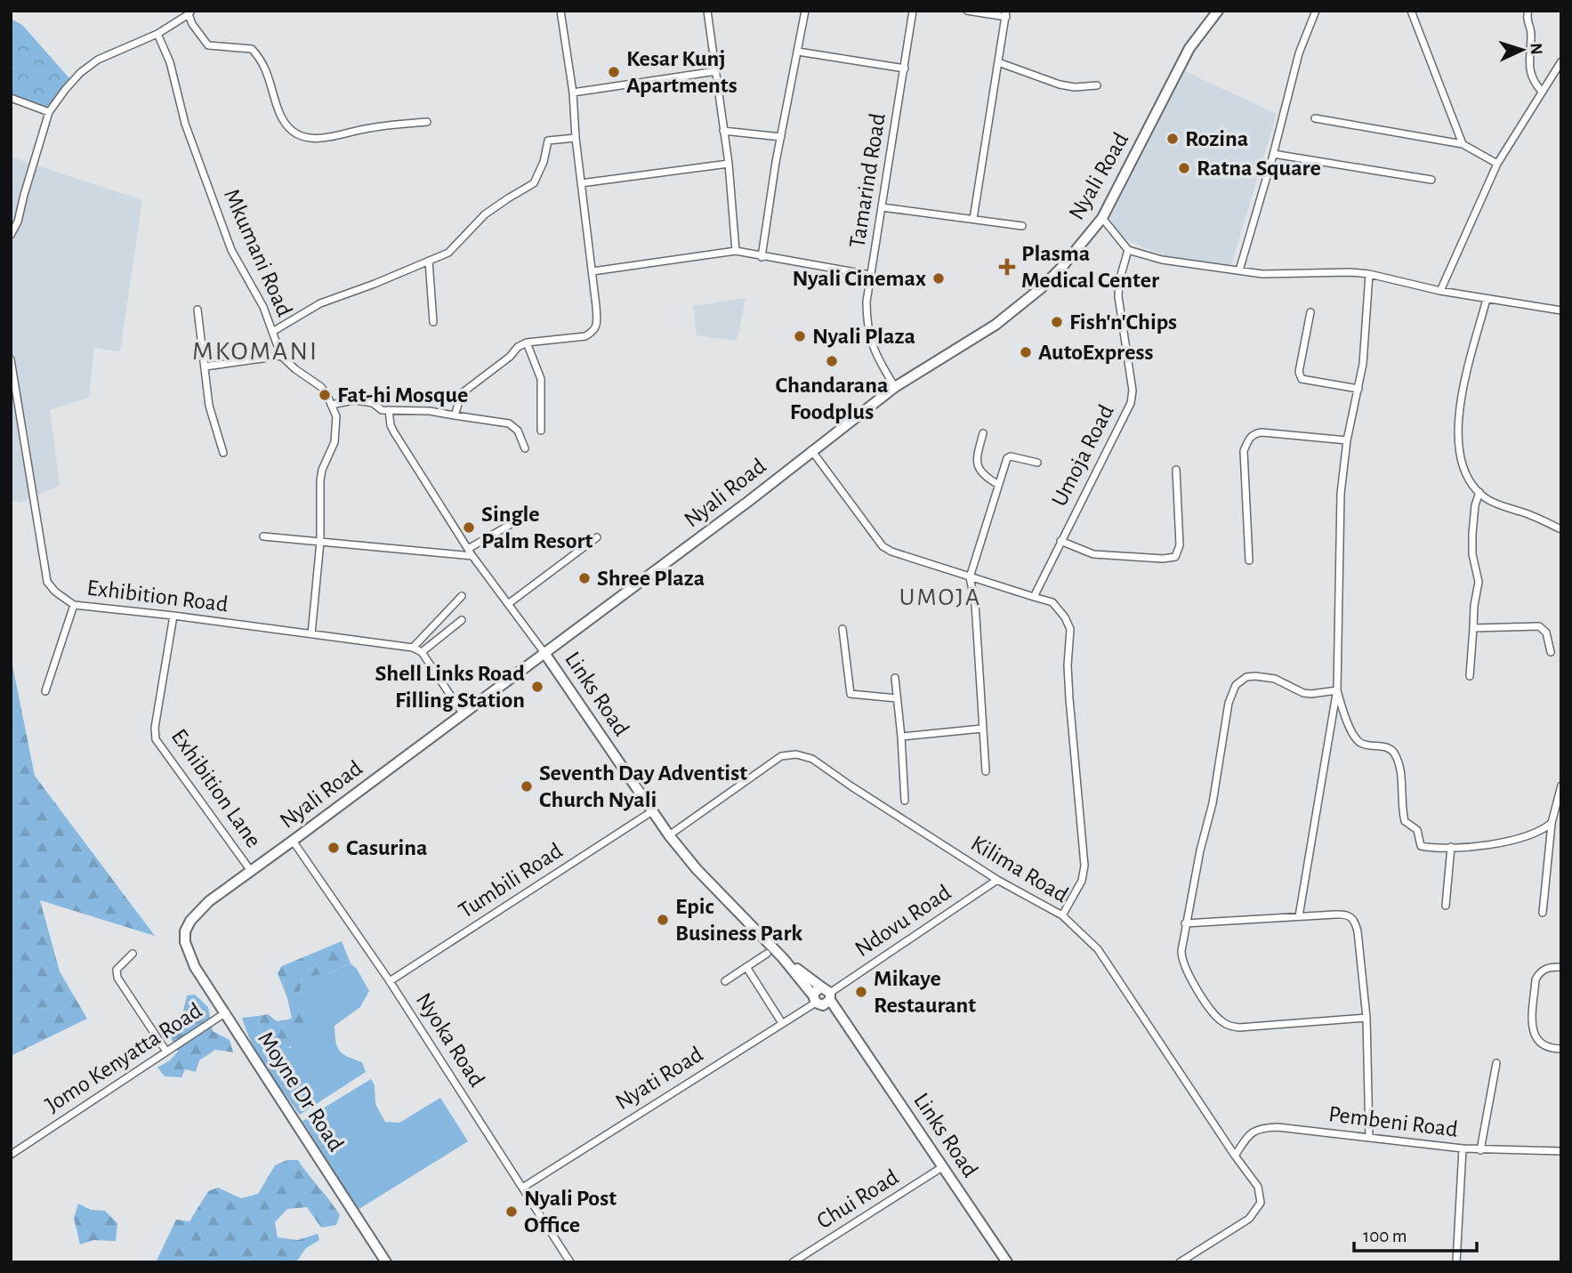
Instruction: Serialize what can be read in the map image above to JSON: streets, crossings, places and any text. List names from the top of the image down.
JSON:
{
  "streets": {
    "main road": ["Nyali Road", "Links Road", "Moyne Dr Road"],
    "street": [
      "Tamarind Road",
      "Mkumani Road",
      "Umoja Road",
      "Exhibition Road",
      "Exhibition Lane",
      "Kilima Road",
      "Tumbili Road",
      "Ndovu Road",
      "Nyoka Road",
      "Jomo Kenyatta Road",
      "Nyati Road",
      "Pembeni Road",
      "Chui Road"
    ]
  },
  "crossings": [
    ["Nyali Road", "Tamarind Road"],
    ["Nyali Road", "Exhibition Road"],
    ["Nyali Road", "Links Road"],
    ["Nyali Road", "Exhibition Lane"],
    ["Nyali Road", "Nyoka Road"],
    ["Nyali Road", "Moyne Dr Road"],
    ["Mkumani Road", "Exhibition Road"],
    ["Exhibition Road", "Exhibition Lane"],
    ["Links Road", "Kilima Road"],
    ["Links Road", "Tumbili Road"],
    ["Links Road", "Ndovu Road"],
    ["Links Road", "Nyati Road"],
    ["Links Road", "Chui Road"],
    ["Kilima Road", "Ndovu Road"],
    ["Kilima Road", "Pembeni Road"],
    ["Tumbili Road", "Nyoka Road"],
    ["Ndovu Road", "Nyati Road"],
    ["Nyoka Road", "Nyati Road"],
    ["Jomo Kenyatta Road", "Moyne Dr Road"]
  ],
  "districts": ["MKOMANI", "UMOJA"],
  "places": {
    "other": [
      "Kesar Kunj Apartments",
      "Rozina",
      "Ratna Square",
      "Nyali Cinemax",
      "Fish'n'Chips",
      "Nyali Plaza",
      "AutoExpress",
      "Chandarana Foodplus",
      "Fat-hi Mosque",
      "Single Palm Resort",
      "Shree Plaza",
      "Shell Links Road Filling Station",
      "Seventh Day Adventist Church Nyali",
      "Casurina",
      "Epic Business Park",
      "Mikaye Restaurant",
      "Nyali Post Office"
    ],
    "health": ["Plasma Medical Center"]
  },
  "scale_bar": "100 m",
  "north": "right"
}
